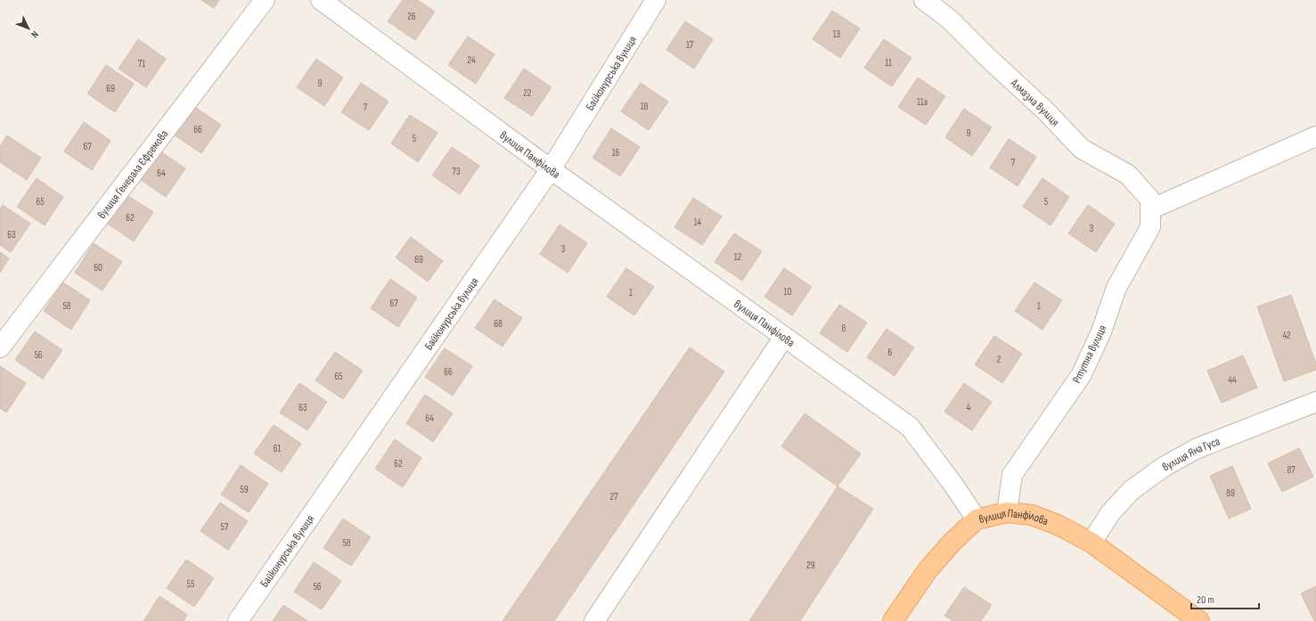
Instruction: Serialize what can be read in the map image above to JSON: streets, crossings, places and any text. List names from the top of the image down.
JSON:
{
  "streets": {
    "main road": ["вулиця Панфілова"],
    "street": [
      "Байконурська вулиця",
      "Алмазна вулиця",
      "вулиця Генерала Єфремова",
      "Ртутна вулиця",
      "вулиця Яна Гуса"
    ]
  },
  "crossings": [
    ["Байконурська вулиця", "вулиця Панфілова"],
    ["Алмазна вулиця", "Ртутна вулиця"],
    ["вулиця Панфілова", "Ртутна вулиця"],
    ["вулиця Панфілова", "вулиця Яна Гуса"]
  ],
  "house_numbers": [
    "26",
    "13",
    "17",
    "24",
    "11",
    "71",
    "9",
    "69",
    "22",
    "11а",
    "18",
    "7",
    "66",
    "9",
    "5",
    "67",
    "16",
    "7",
    "73",
    "64",
    "65",
    "5",
    "62",
    "14",
    "3",
    "63",
    "3",
    "12",
    "69",
    "60",
    "10",
    "1",
    "67",
    "58",
    "1",
    "68",
    "8",
    "42",
    "6",
    "56",
    "2",
    "66",
    "65",
    "44",
    "63",
    "4",
    "64",
    "61",
    "62",
    "87",
    "59",
    "89",
    "27",
    "57",
    "58",
    "29",
    "55",
    "56"
  ],
  "scale_bar": "20 m",
  "north": "bottom right"
}
